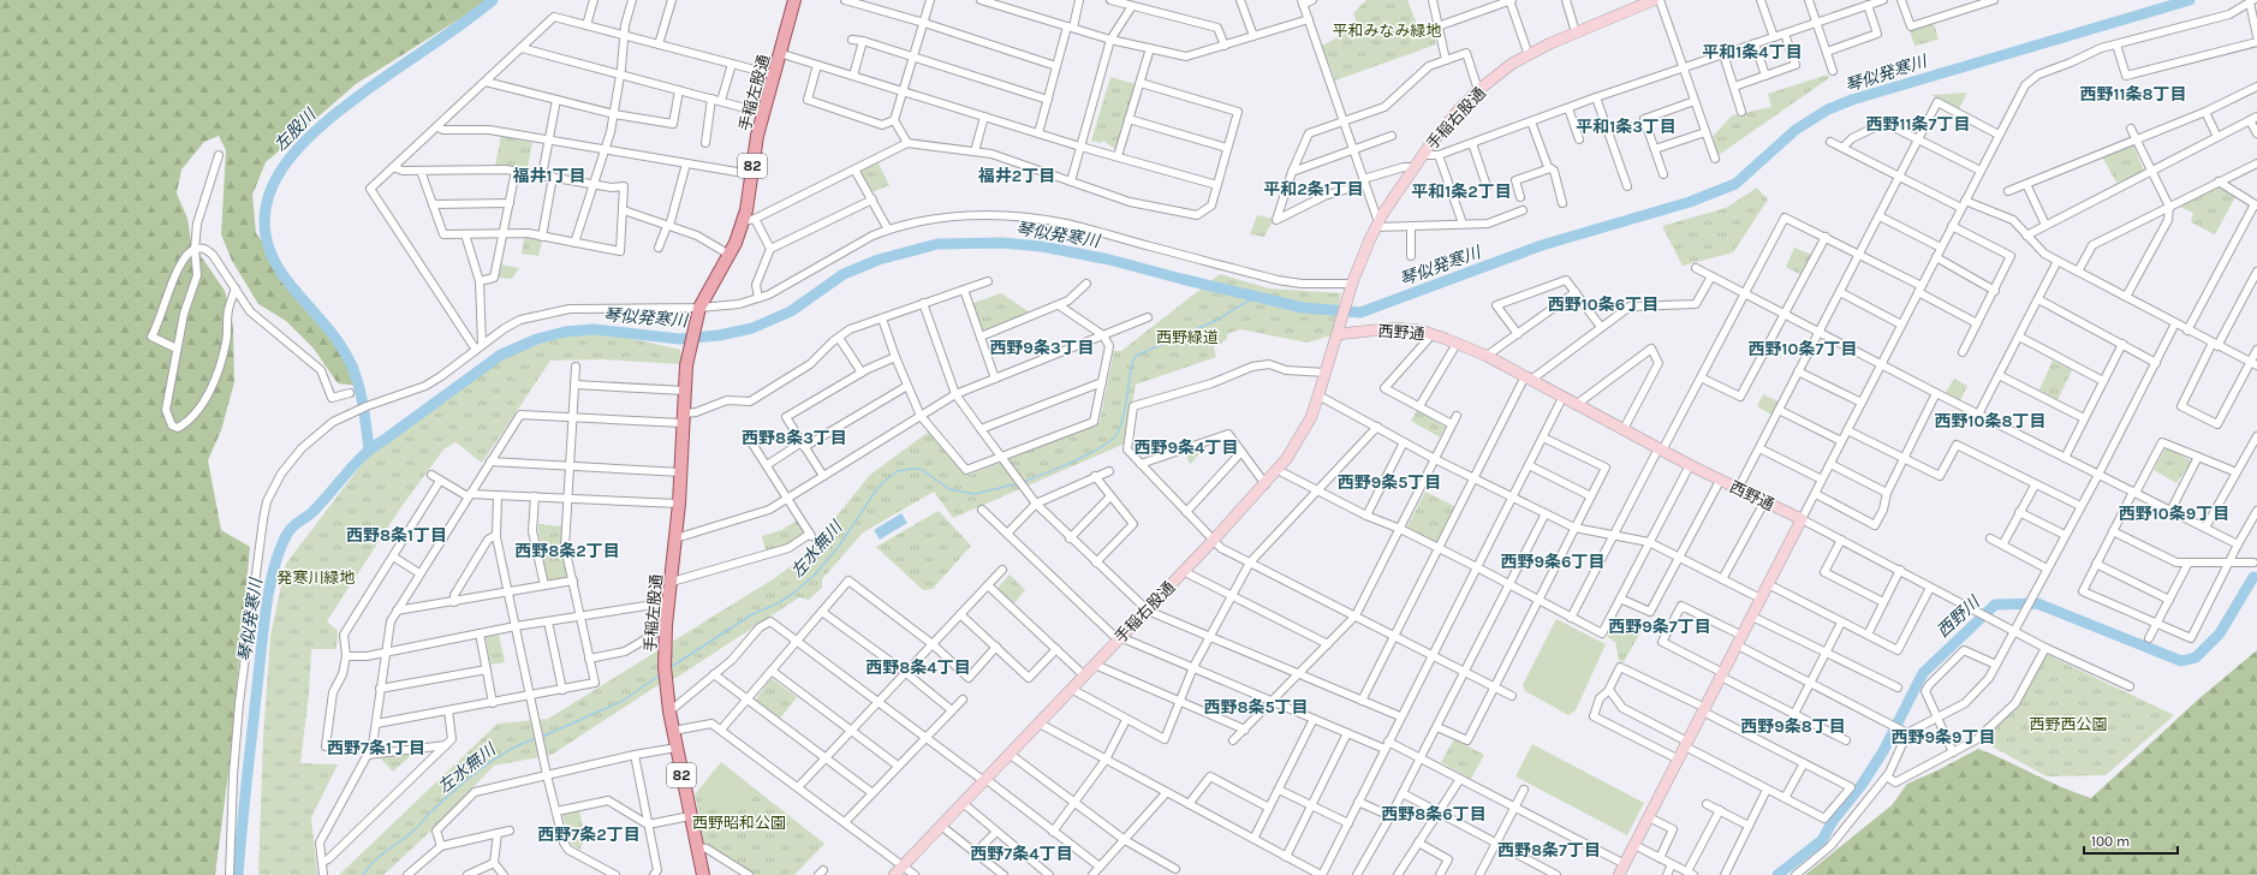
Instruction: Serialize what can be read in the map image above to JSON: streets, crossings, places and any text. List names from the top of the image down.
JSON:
{
  "streets": {
    "main road": ["手稲左股通", "82"],
    "street": ["手稲右股通", "西野通"]
  },
  "crossings": [
    ["手稲右股通", "西野通"]
  ],
  "districts": [
    "平和1条4丁目",
    "西野11条8丁目",
    "西野11条7丁目",
    "平和1条3丁目",
    "福井1丁目",
    "福井2丁目",
    "平和2条1丁目",
    "平和1条2丁目",
    "西野10条6丁目",
    "西野9条3丁目",
    "西野10条7丁目",
    "西野10条8丁目",
    "西野8条3丁目",
    "西野9条4丁目",
    "西野9条5丁目",
    "西野10条9丁目",
    "西野8条1丁目",
    "西野8条2丁目",
    "西野9条6丁目",
    "西野9条7丁目",
    "西野8条4丁目",
    "西野8条5丁目",
    "西野9条8丁目",
    "西野9条9丁目",
    "西野7条1丁目",
    "西野8条6丁目",
    "西野7条2丁目",
    "西野8条7丁目",
    "西野7条4丁目"
  ],
  "water": [
    "琴似発寒川",
    "左股川",
    "左水無川",
    "西野川"
  ],
  "parks": [
    "平和みなみ緑地",
    "西野緑道",
    "発寒川緑地",
    "西野西公園",
    "西野昭和公園"
  ],
  "scale_bar": "100 m"
}
